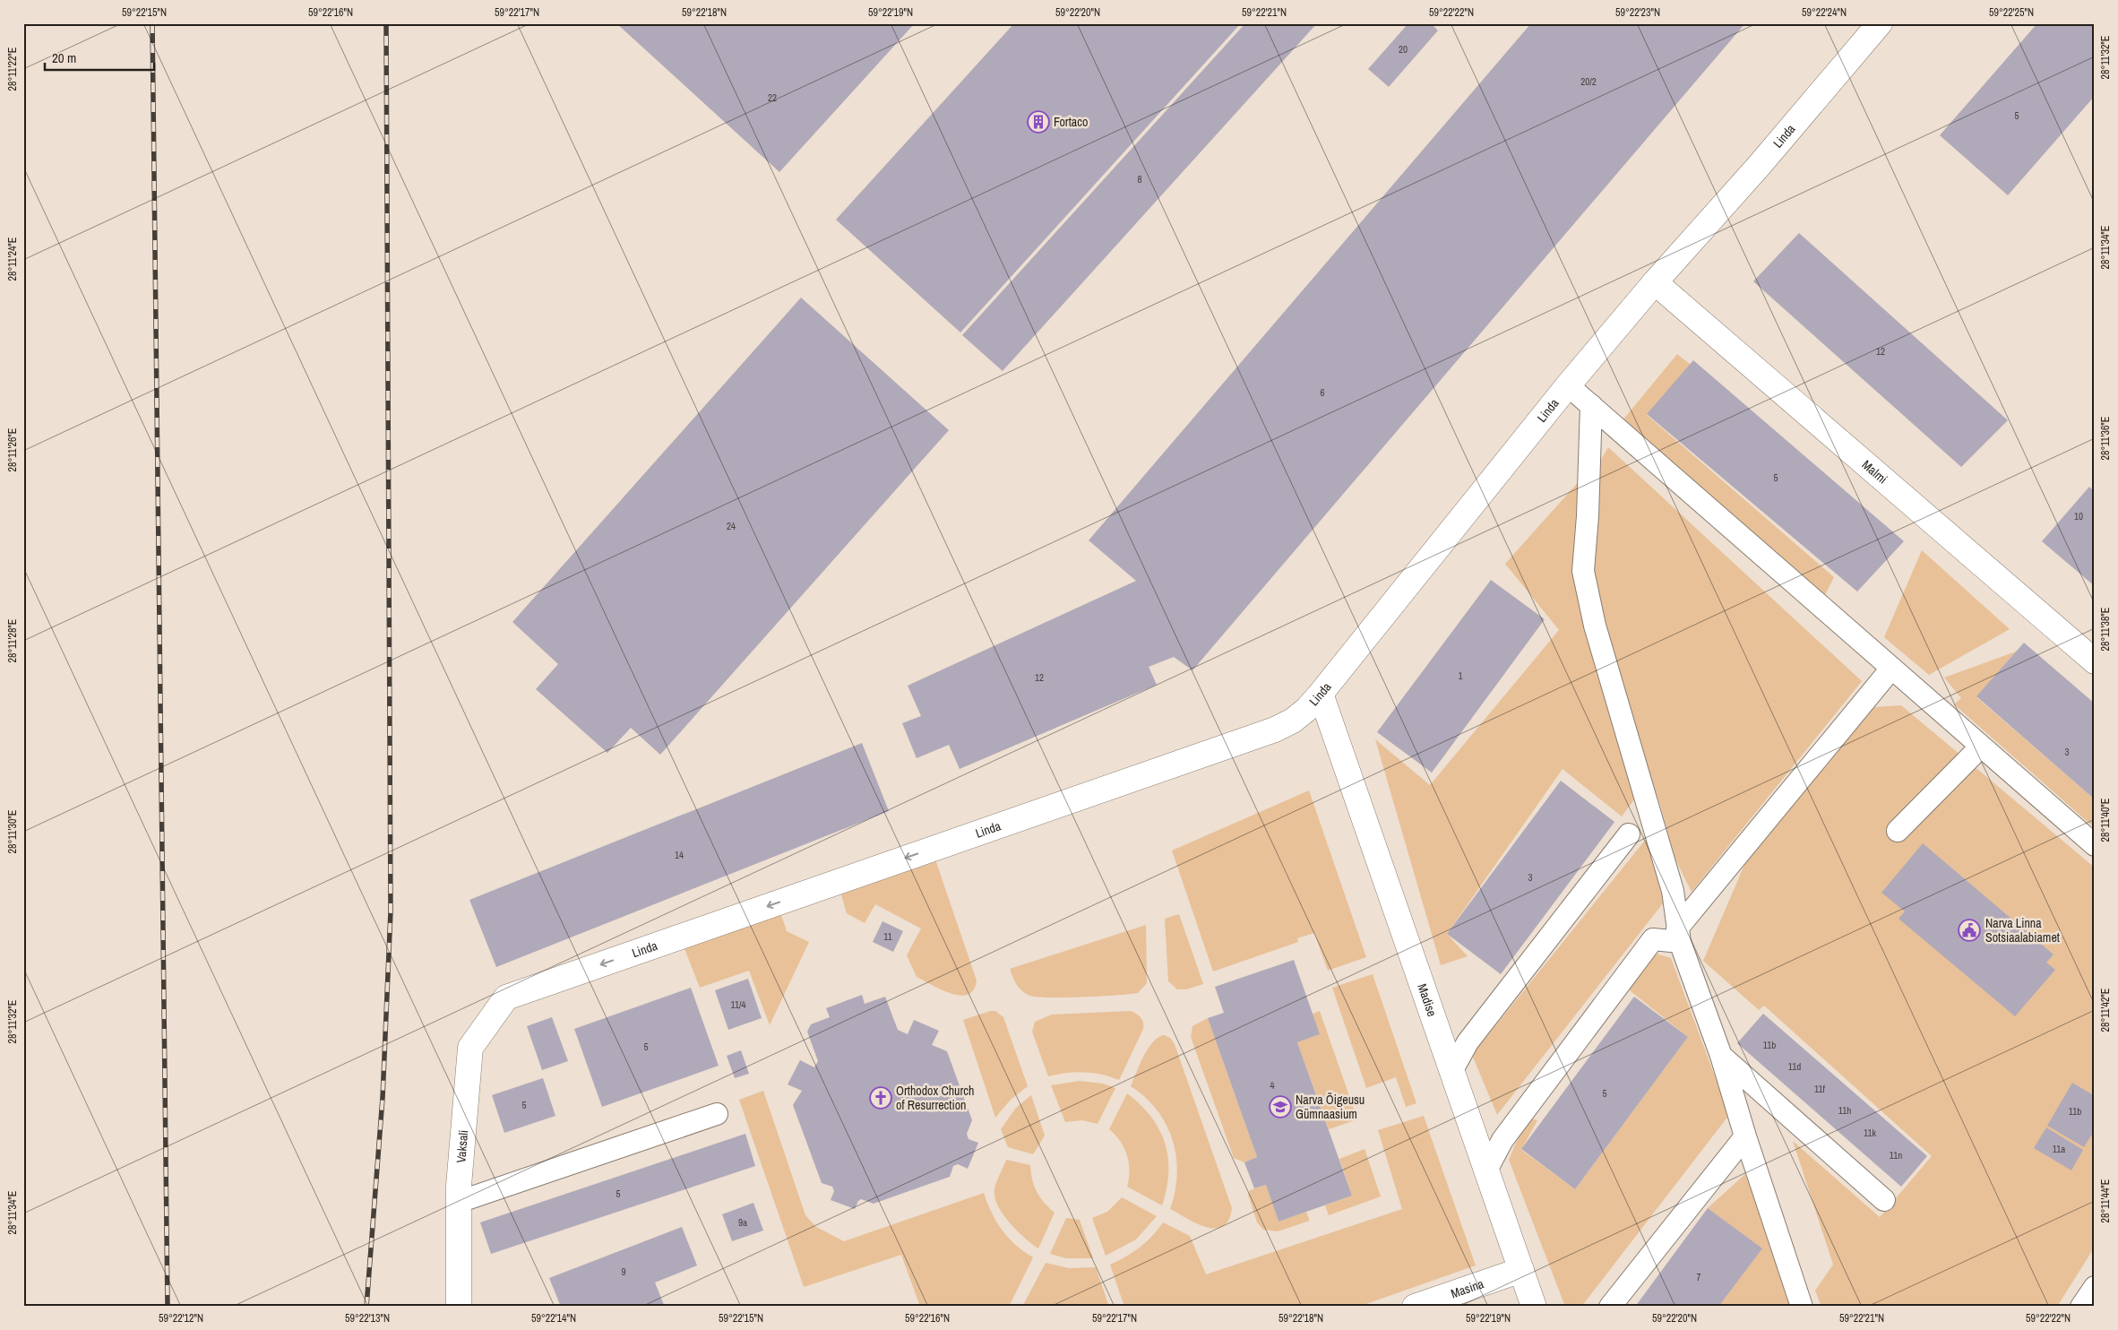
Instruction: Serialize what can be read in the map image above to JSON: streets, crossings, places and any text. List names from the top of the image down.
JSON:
{
  "streets": {
    "street": [
      "Linda",
      "Malmi",
      "Madise",
      "Vaksali",
      "Masina"
    ]
  },
  "crossings": [
    ["Linda", "Malmi"],
    ["Linda", "Madise"],
    ["Linda", "Vaksali"],
    ["Madise", "Masina"]
  ],
  "one_way": ["Linda"],
  "places": {
    "building": ["Fortaco"],
    "public building": ["Narva Linna Sotsiaalabiamet"],
    "church": ["Orthodox Church of Resurrection"],
    "school or university": ["Narva Õigeusu Gümnaasium"]
  },
  "house_numbers": [
    "20",
    "20/2",
    "22",
    "5",
    "8",
    "12",
    "6",
    "5",
    "10",
    "24",
    "1",
    "12",
    "3",
    "14",
    "3",
    "11",
    "11/4",
    "11b",
    "5",
    "11d",
    "4",
    "11f",
    "5",
    "5",
    "11h",
    "11b",
    "11k",
    "11a",
    "11n",
    "5",
    "9a",
    "9",
    "7"
  ],
  "scale_bar": "20 m",
  "coordinates": [
    "59°22'15\"N",
    "59°22'16\"N",
    "59°22'17\"N",
    "59°22'18\"N",
    "59°22'19\"N",
    "59°22'20\"N",
    "59°22'21\"N",
    "59°22'22\"N",
    "59°22'23\"N",
    "59°22'24\"N",
    "59°22'25\"N",
    "28°11'32\"E",
    "28°11'22\"E",
    "28°11'34\"E",
    "28°11'24\"E",
    "28°11'36\"E",
    "28°11'26\"E",
    "28°11'38\"E",
    "28°11'28\"E",
    "28°11'40\"E",
    "28°11'30\"E",
    "28°11'42\"E",
    "28°11'44\"E",
    "59°22'12\"N",
    "59°22'13\"N",
    "59°22'14\"N"
  ]
}
